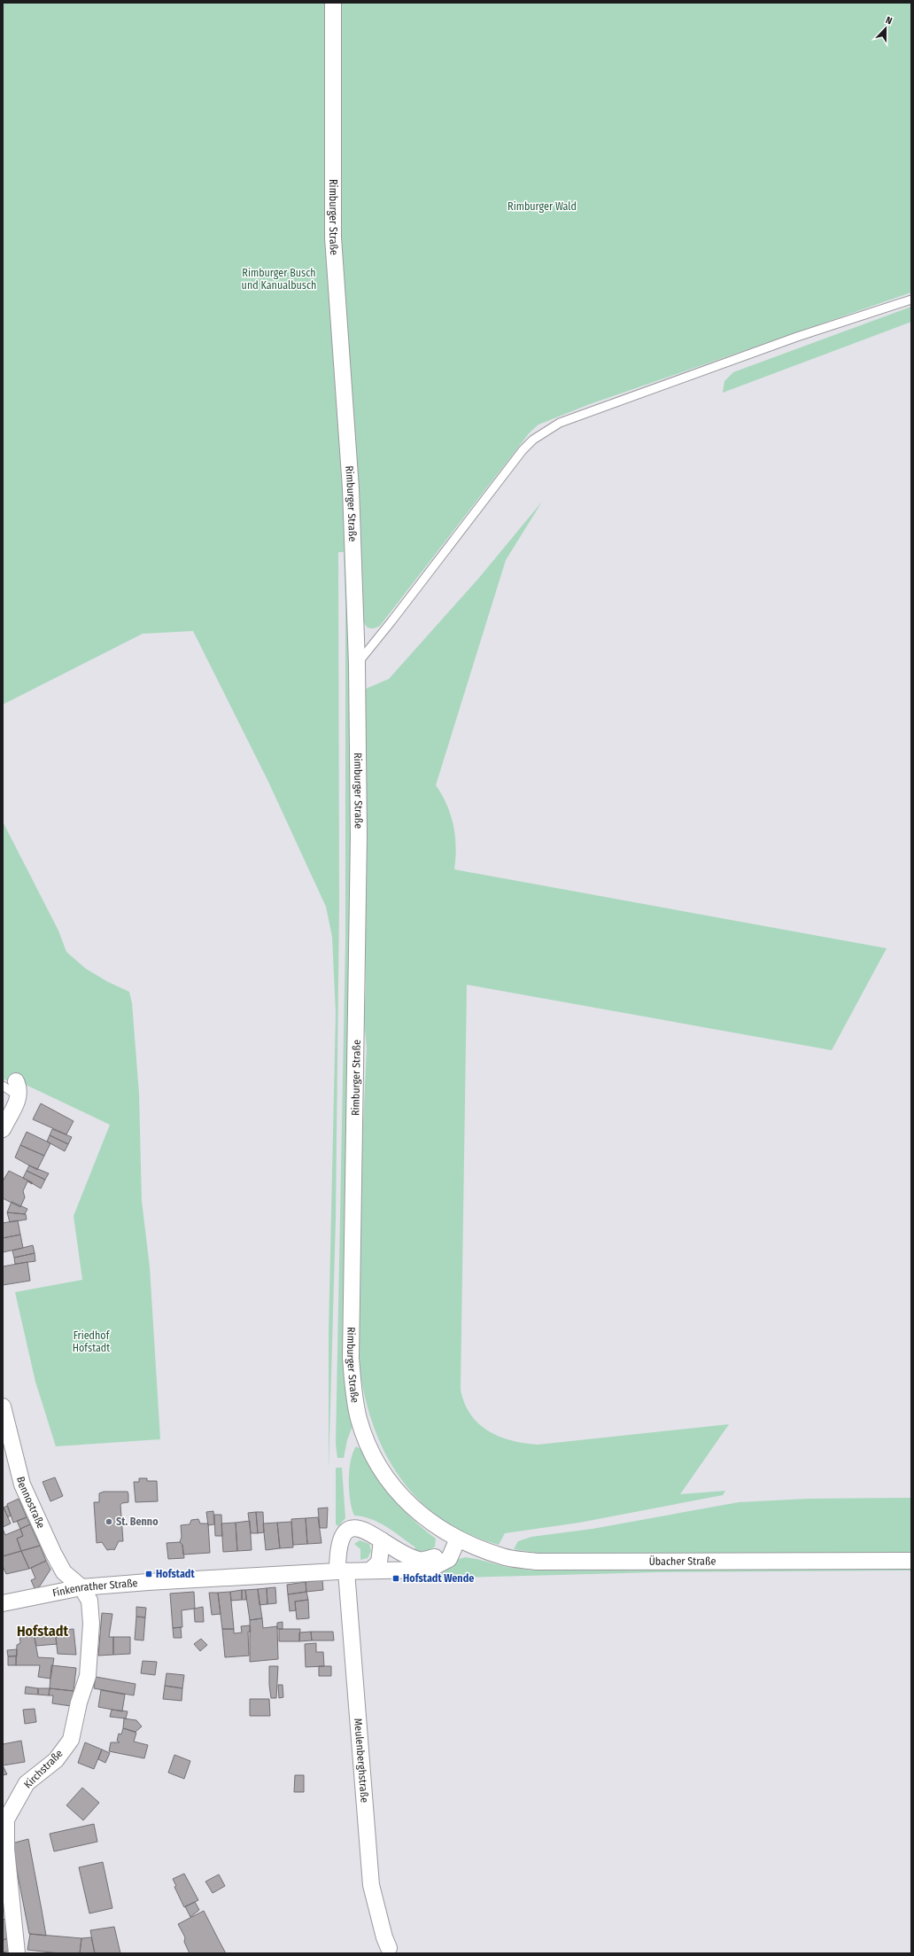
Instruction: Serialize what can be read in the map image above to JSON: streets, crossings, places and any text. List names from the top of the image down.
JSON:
{
  "streets": {
    "street": [
      "Rimburger Straße",
      "Bennostraße",
      "Übacher Straße",
      "Finkenrather Straße",
      "Meulenberghstraße",
      "Kirchstraße"
    ]
  },
  "crossings": [
    ["Rimburger Straße", "Übacher Straße"],
    ["Rimburger Straße", "Finkenrather Straße"],
    ["Bennostraße", "Finkenrather Straße"],
    ["Bennostraße", "Kirchstraße"],
    ["Übacher Straße", "Finkenrather Straße"],
    ["Finkenrather Straße", "Meulenberghstraße"],
    ["Finkenrather Straße", "Kirchstraße"]
  ],
  "districts": ["Hofstadt"],
  "parks": ["Rimburger Wald", "Rimburger Busch und Kanualbusch", "Friedhof Hofstadt"],
  "places": {
    "other": ["St. Benno"],
    "transit": ["Hofstadt", "Hofstadt Wende"]
  },
  "north": "top"
}
